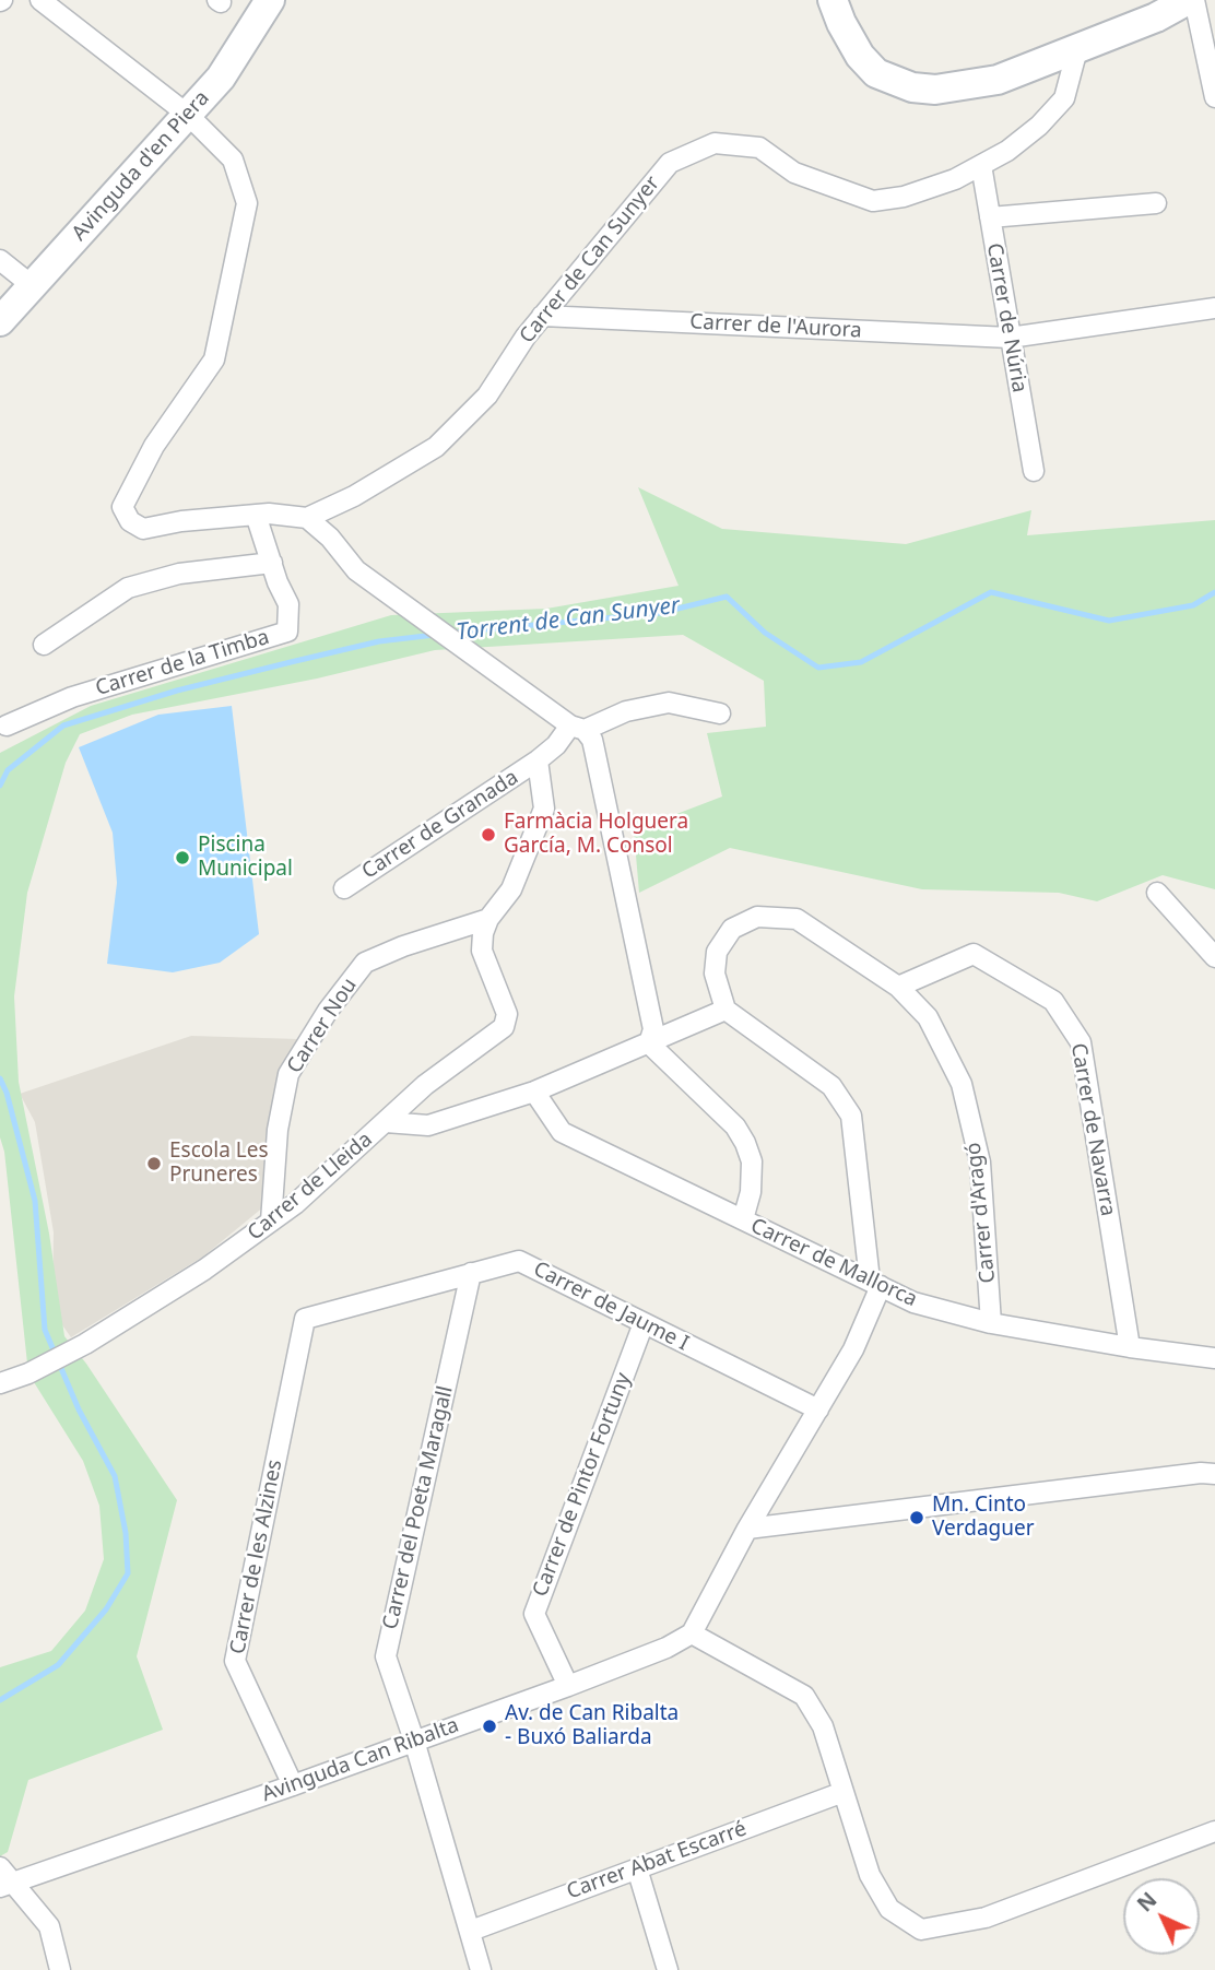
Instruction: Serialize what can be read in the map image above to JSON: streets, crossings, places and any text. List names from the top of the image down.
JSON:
{
  "streets": {
    "street": [
      "Avinguda d'en Piera",
      "Carrer de Can Sunyer",
      "Carrer de Núria",
      "Carrer de l'Aurora",
      "Carrer de la Timba",
      "Carrer de Granada",
      "Carrer Nou",
      "Carrer de Navarra",
      "Carrer de Lleida",
      "Carrer d'Aragó",
      "Carrer de Mallorca",
      "Carrer de Jaume I",
      "Carrer de Pintor Fortuny",
      "Carrer del Poeta Maragall",
      "Carrer de les Alzines",
      "Avinguda Can Ribalta",
      "Carrer Abat Escarré"
    ]
  },
  "crossings": [
    ["Carrer de Can Sunyer", "Carrer de Núria"],
    ["Carrer de Can Sunyer", "Carrer de l'Aurora"],
    ["Carrer de Núria", "Carrer de l'Aurora"],
    ["Carrer de Granada", "Carrer Nou"],
    ["Carrer Nou", "Carrer de Lleida"],
    ["Carrer de Navarra", "Carrer d'Aragó"],
    ["Carrer de Navarra", "Carrer de Mallorca"],
    ["Carrer de Lleida", "Carrer d'Aragó"],
    ["Carrer de Lleida", "Carrer de Mallorca"],
    ["Carrer d'Aragó", "Carrer de Mallorca"],
    ["Carrer de Jaume I", "Carrer de Pintor Fortuny"],
    ["Carrer de Jaume I", "Carrer del Poeta Maragall"],
    ["Carrer de Jaume I", "Carrer de les Alzines"],
    ["Carrer de Pintor Fortuny", "Avinguda Can Ribalta"],
    ["Carrer del Poeta Maragall", "Avinguda Can Ribalta"],
    ["Carrer del Poeta Maragall", "Carrer Abat Escarré"],
    ["Carrer de les Alzines", "Avinguda Can Ribalta"]
  ],
  "water": ["Torrent de Can Sunyer"],
  "places": [
    "Farmàcia Holguera García, M. Consol",
    "Piscina Municipal",
    "Escola Les Pruneres",
    "Mn. Cinto Verdaguer",
    "Av. de Can Ribalta - Buxó Baliarda"
  ],
  "north": "top left"
}
